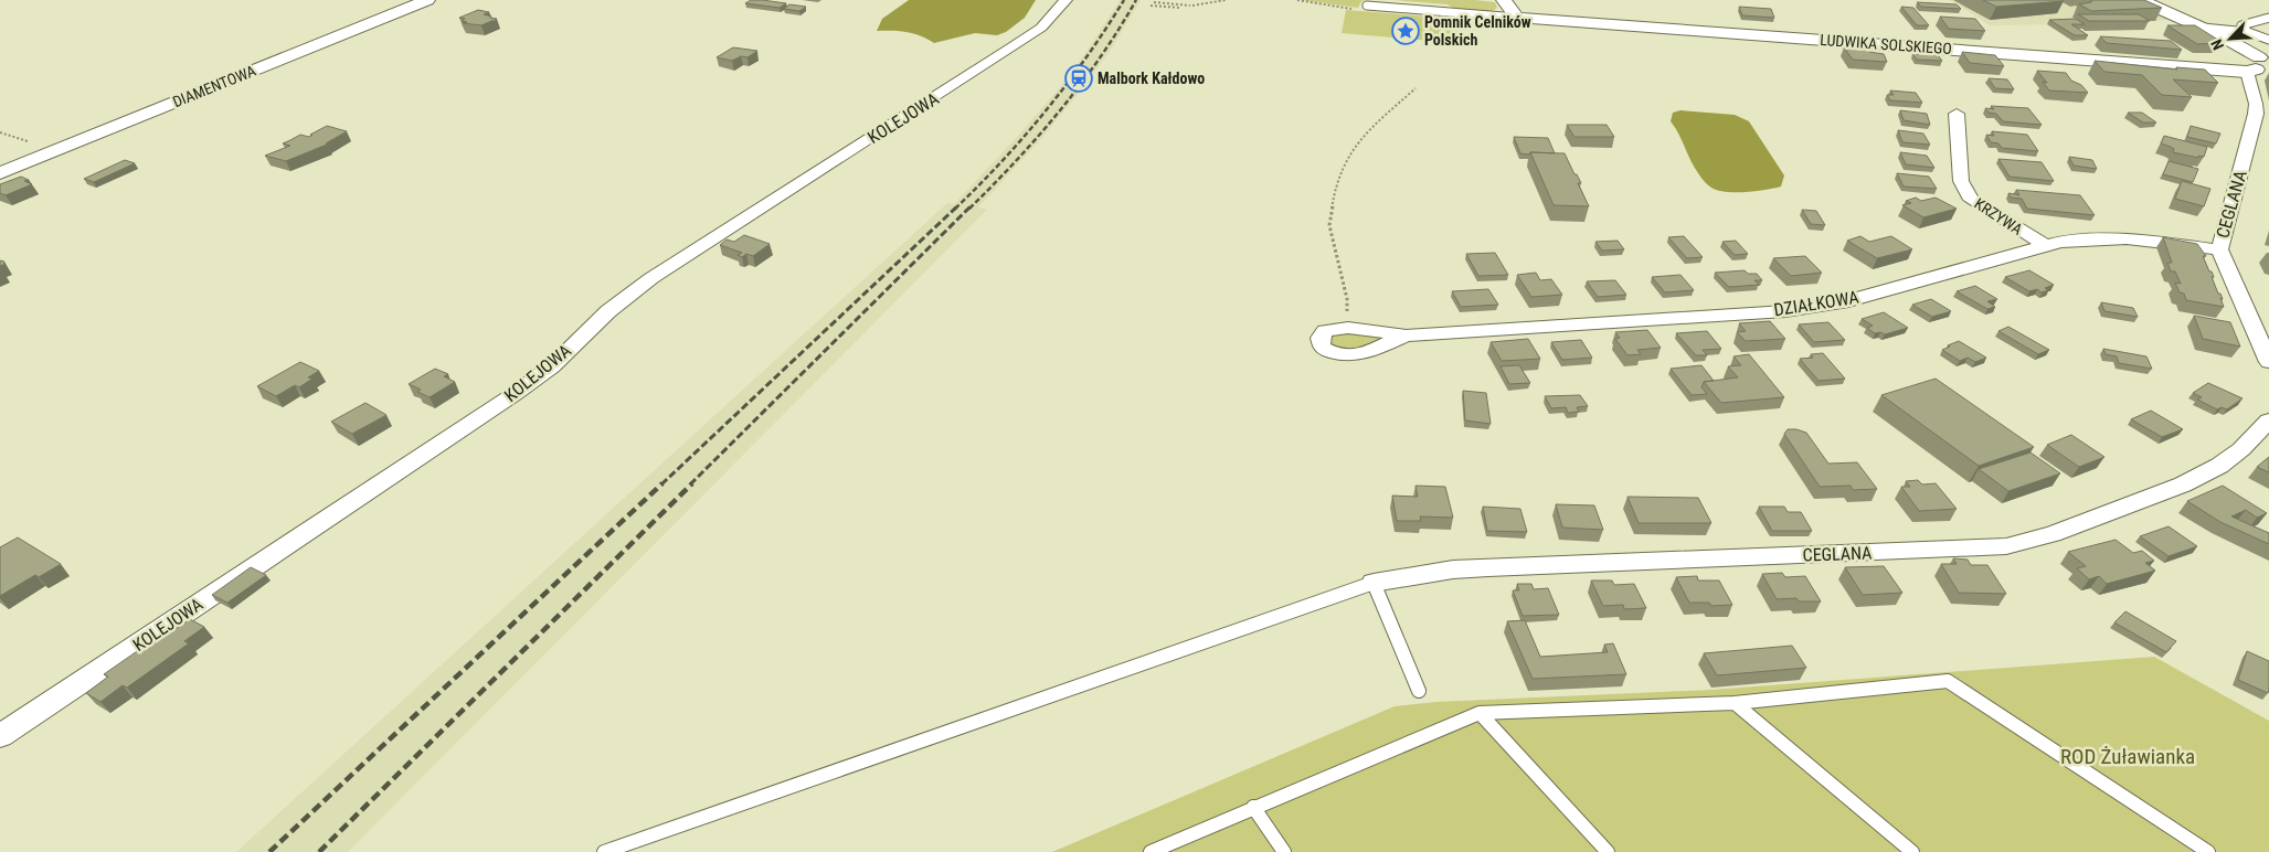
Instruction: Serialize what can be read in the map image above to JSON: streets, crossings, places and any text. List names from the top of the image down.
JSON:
{
  "streets": {
    "street": [
      "LUDWIKA SOLSKIEGO",
      "DIAMENTOWA",
      "KOLEJOWA",
      "CEGLANA",
      "KRZYWA",
      "DZIAŁKOWA"
    ]
  },
  "crossings": [
    ["LUDWIKA SOLSKIEGO", "CEGLANA"],
    ["CEGLANA", "DZIAŁKOWA"],
    ["KRZYWA", "DZIAŁKOWA"]
  ],
  "parks": ["ROD Żuławianka"],
  "places": {
    "place": ["Pomnik Celników Polskich"],
    "station": ["Malbork Kałdowo"]
  },
  "north": "bottom left"
}
